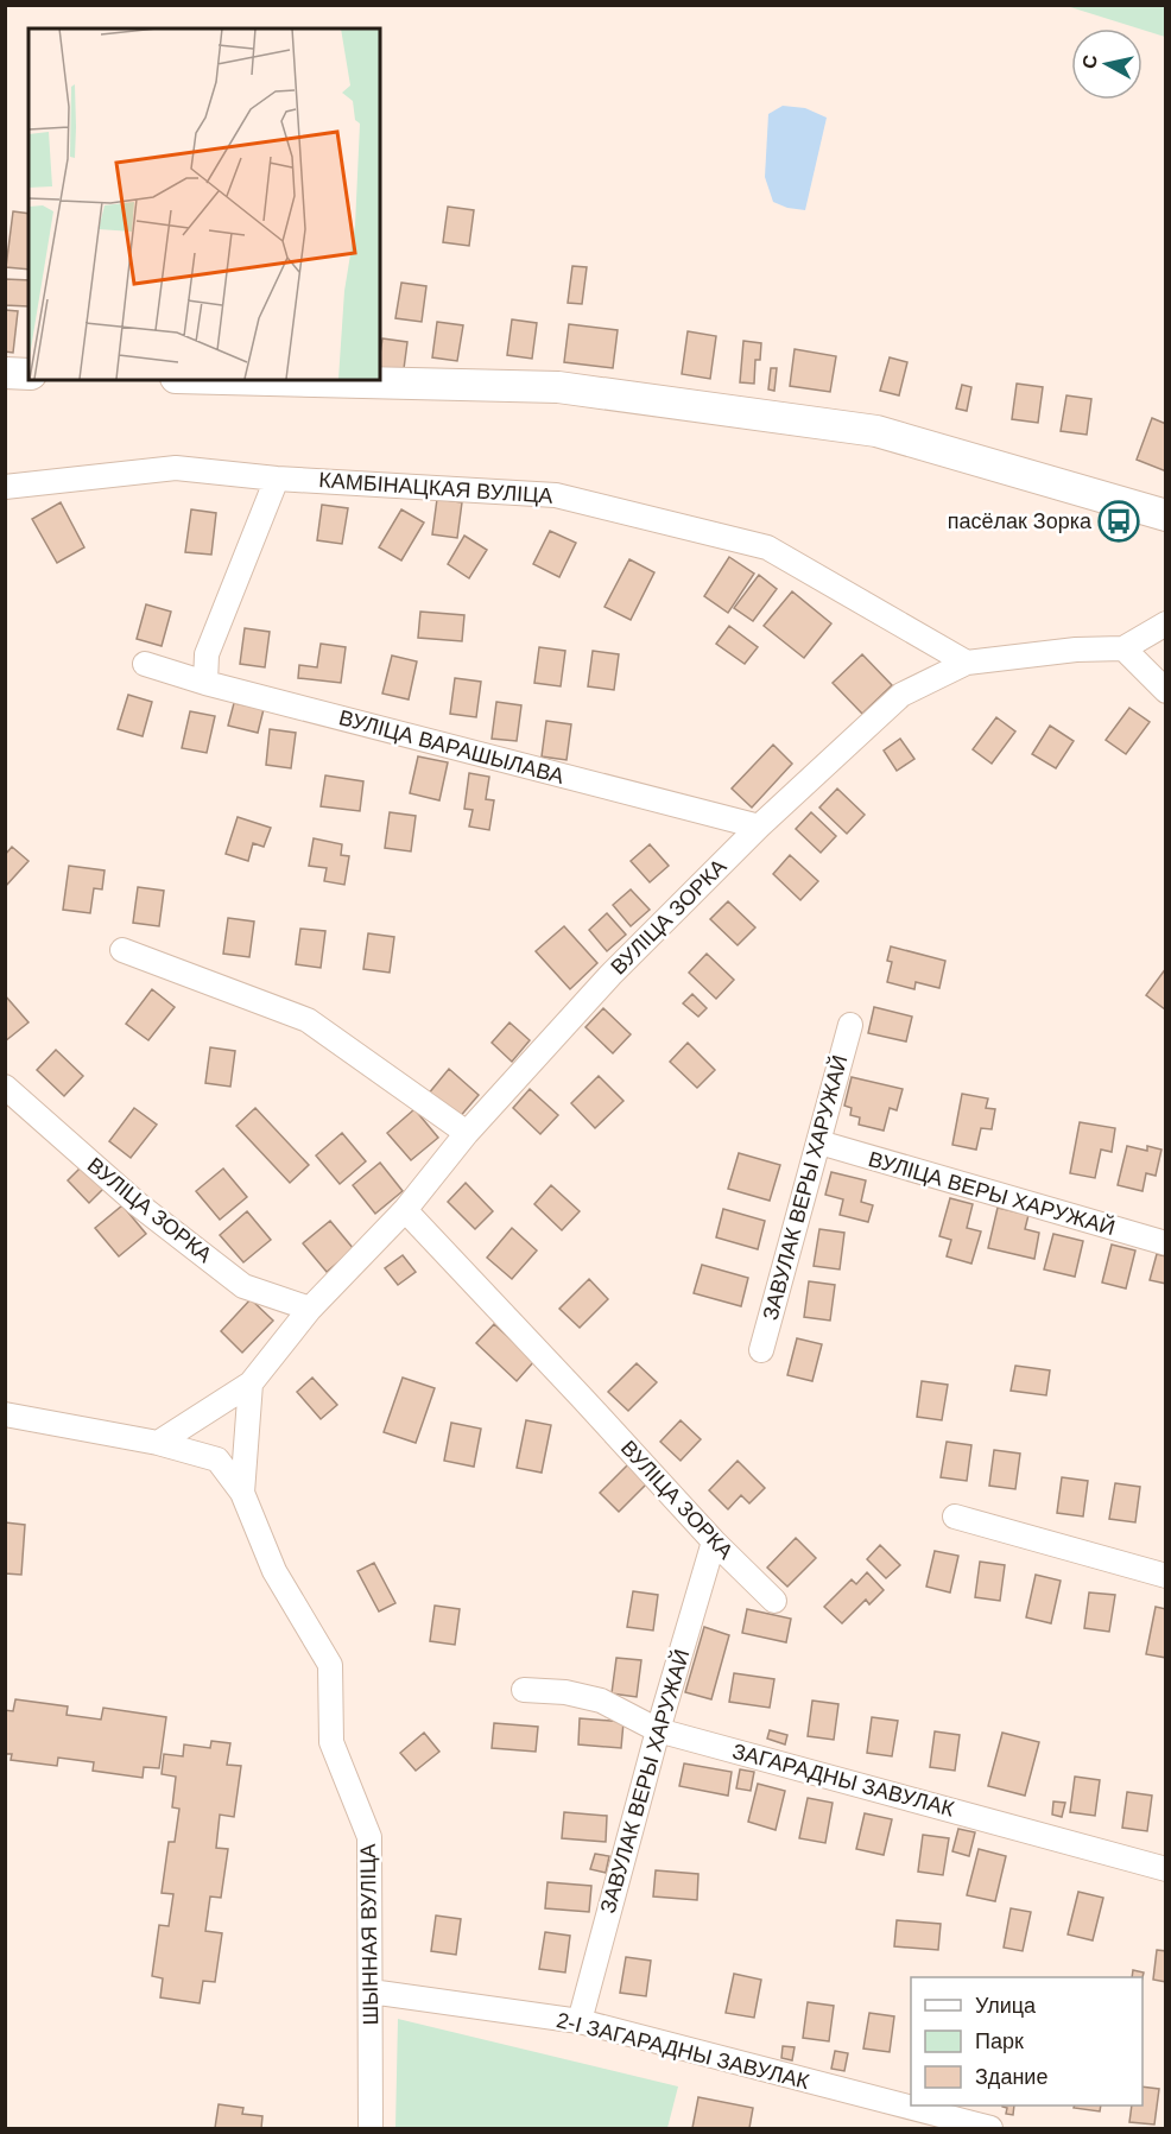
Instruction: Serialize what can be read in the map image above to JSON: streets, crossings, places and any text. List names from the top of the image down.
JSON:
{
  "streets": {
    "street": [
      "КАМБІНАЦКАЯ ВУЛІЦА",
      "ВУЛІЦА ВАРАШЫЛАВА",
      "ВУЛІЦА ЗОРКА",
      "ЗАВУЛАК ВЕРЫ ХАРУЖАЙ",
      "ВУЛІЦА ВЕРЫ ХАРУЖАЙ",
      "ЗАГАРАДНЫ ЗАВУЛАК",
      "ШЫННАЯ ВУЛІЦА",
      "2-І ЗАГАРАДНЫ ЗАВУЛАК"
    ]
  },
  "crossings": [
    ["КАМБІНАЦКАЯ ВУЛІЦА", "ВУЛІЦА ЗОРКА"],
    ["ВУЛІЦА ВАРАШЫЛАВА", "ВУЛІЦА ЗОРКА"],
    ["ВУЛІЦА ЗОРКА", "ЗАВУЛАК ВЕРЫ ХАРУЖАЙ"],
    ["ВУЛІЦА ЗОРКА", "ШЫННАЯ ВУЛІЦА"],
    ["ЗАВУЛАК ВЕРЫ ХАРУЖАЙ", "ВУЛІЦА ВЕРЫ ХАРУЖАЙ"],
    ["ЗАВУЛАК ВЕРЫ ХАРУЖАЙ", "ЗАГАРАДНЫ ЗАВУЛАК"],
    ["ЗАВУЛАК ВЕРЫ ХАРУЖАЙ", "2-І ЗАГАРАДНЫ ЗАВУЛАК"],
    ["ШЫННАЯ ВУЛІЦА", "2-І ЗАГАРАДНЫ ЗАВУЛАК"]
  ],
  "places": {
    "bus stop": ["пасёлак Зорка"]
  },
  "legend": ["Улица", "Парк", "Здание"],
  "north": "left"
}
